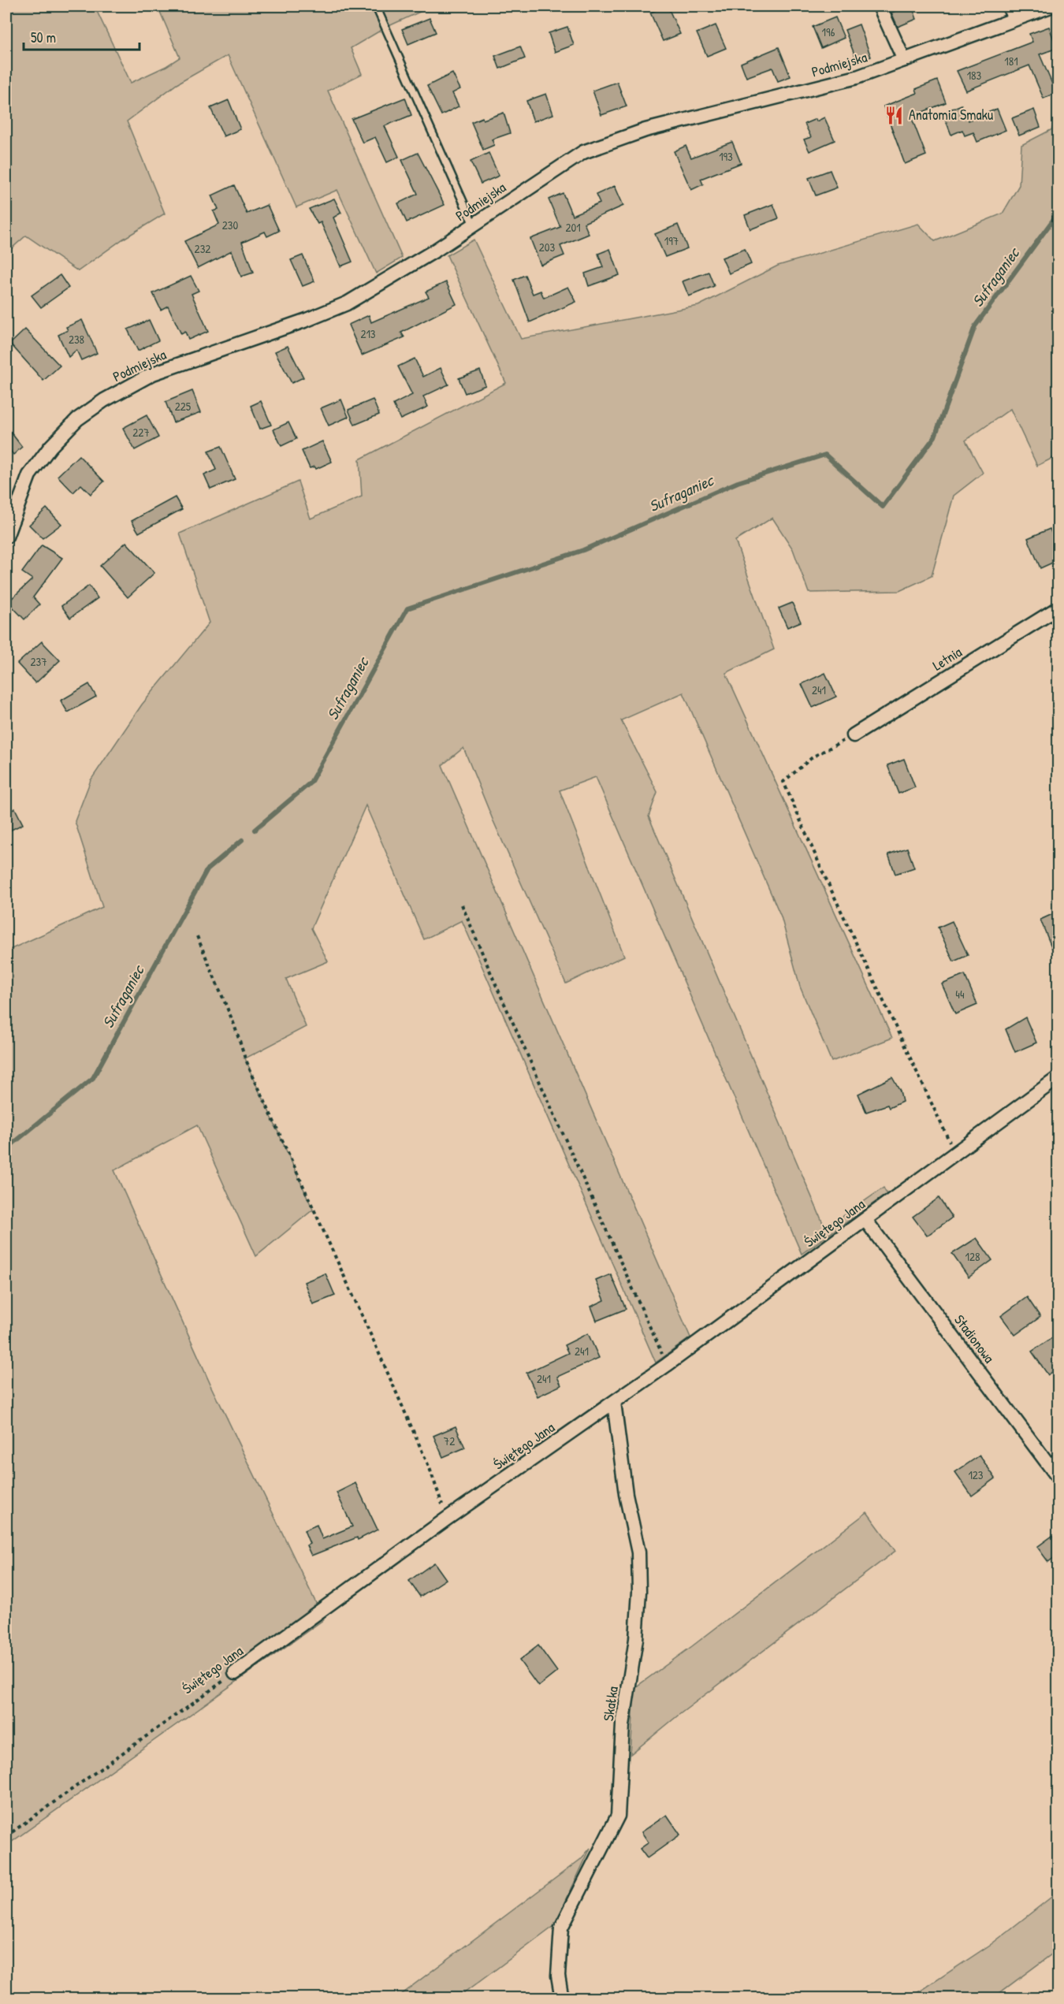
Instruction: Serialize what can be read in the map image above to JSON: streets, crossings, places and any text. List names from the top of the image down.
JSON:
{
  "streets": {
    "street": [
      "Podmiejska",
      "Letnia",
      "Świętego Jana",
      "Stadionowa",
      "Skałka"
    ]
  },
  "crossings": [
    ["Świętego Jana", "Stadionowa"],
    ["Świętego Jana", "Skałka"]
  ],
  "water": ["Sufraganiec"],
  "places": {
    "restaurant": ["Anatomia Smaku"]
  },
  "house_numbers": [
    "196",
    "181",
    "183",
    "193",
    "230",
    "201",
    "197",
    "203",
    "232",
    "213",
    "238",
    "225",
    "227",
    "237",
    "241",
    "44",
    "128",
    "241",
    "241",
    "72",
    "123"
  ],
  "scale_bar": "50 m"
}
